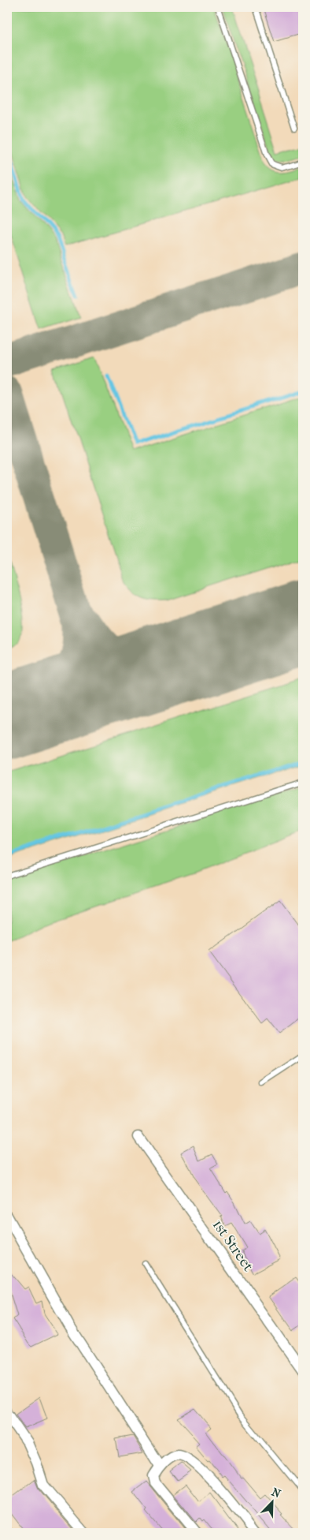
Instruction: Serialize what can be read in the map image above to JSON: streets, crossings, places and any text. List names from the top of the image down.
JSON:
{
  "streets": {
    "street": ["1st Street"]
  },
  "north": "top right"
}
